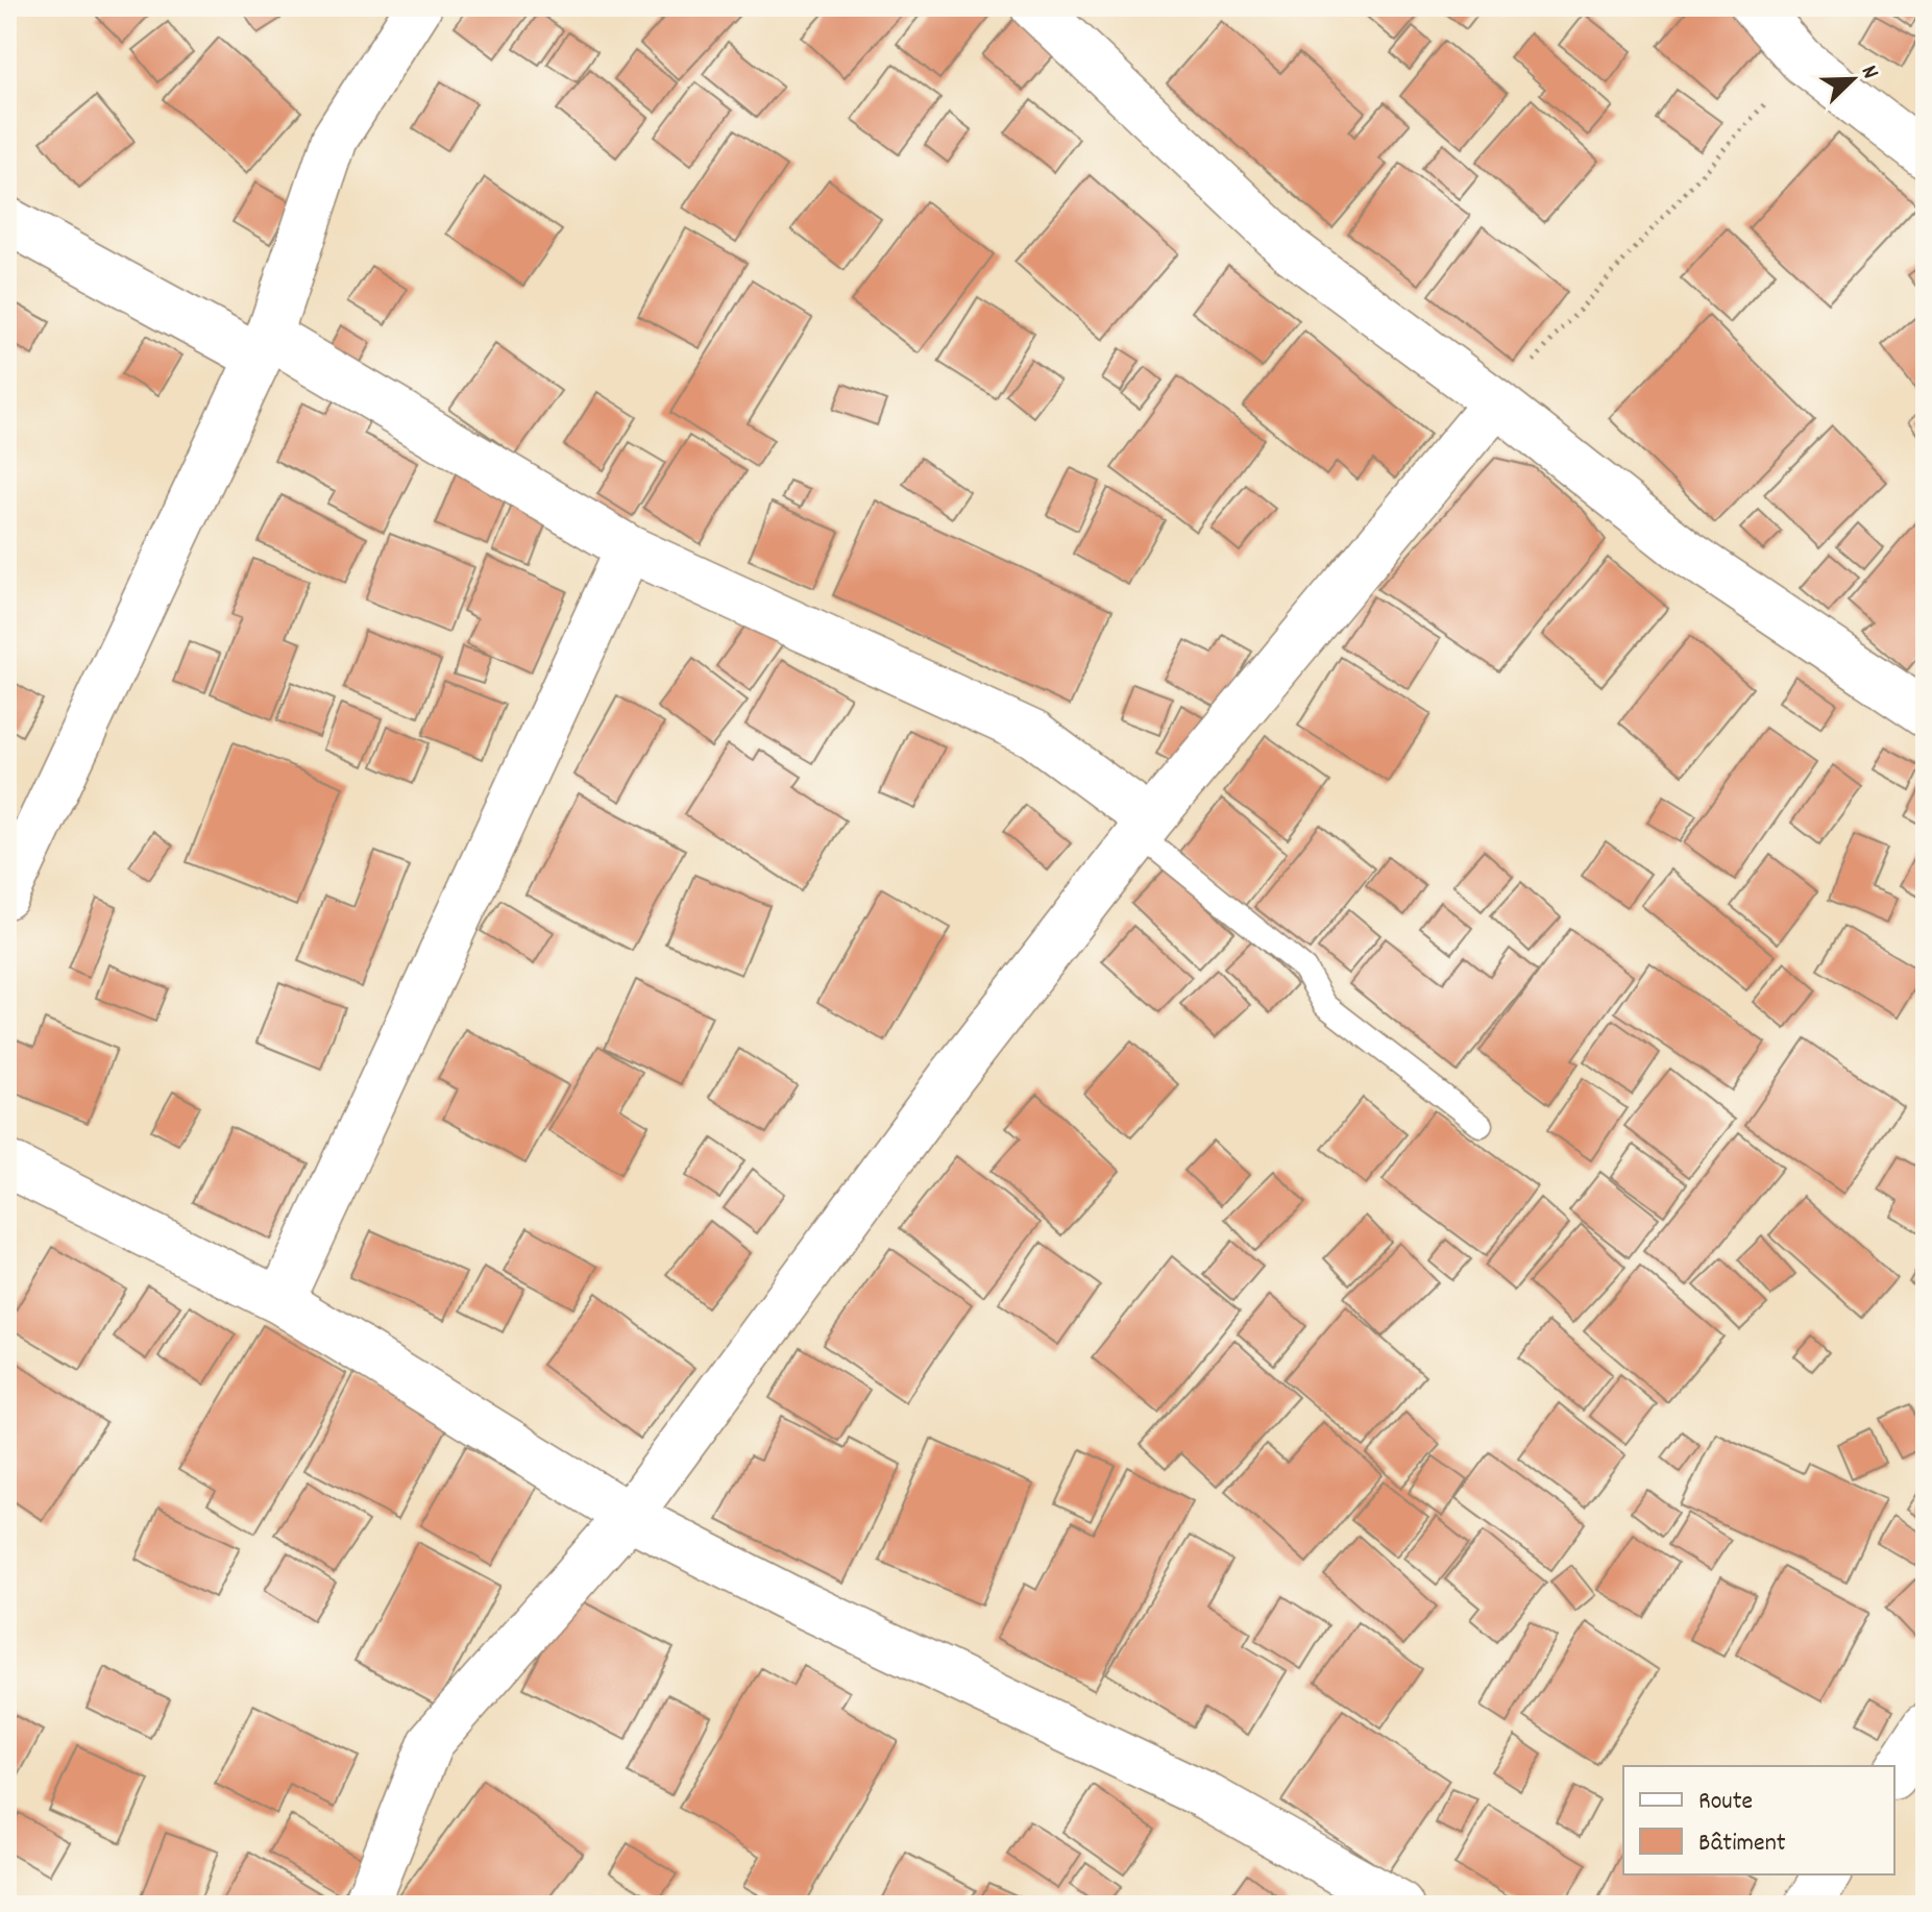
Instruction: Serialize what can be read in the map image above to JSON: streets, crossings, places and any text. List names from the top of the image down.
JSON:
{
  "legend": ["Route", "Bâtiment"],
  "north": "top right"
}
